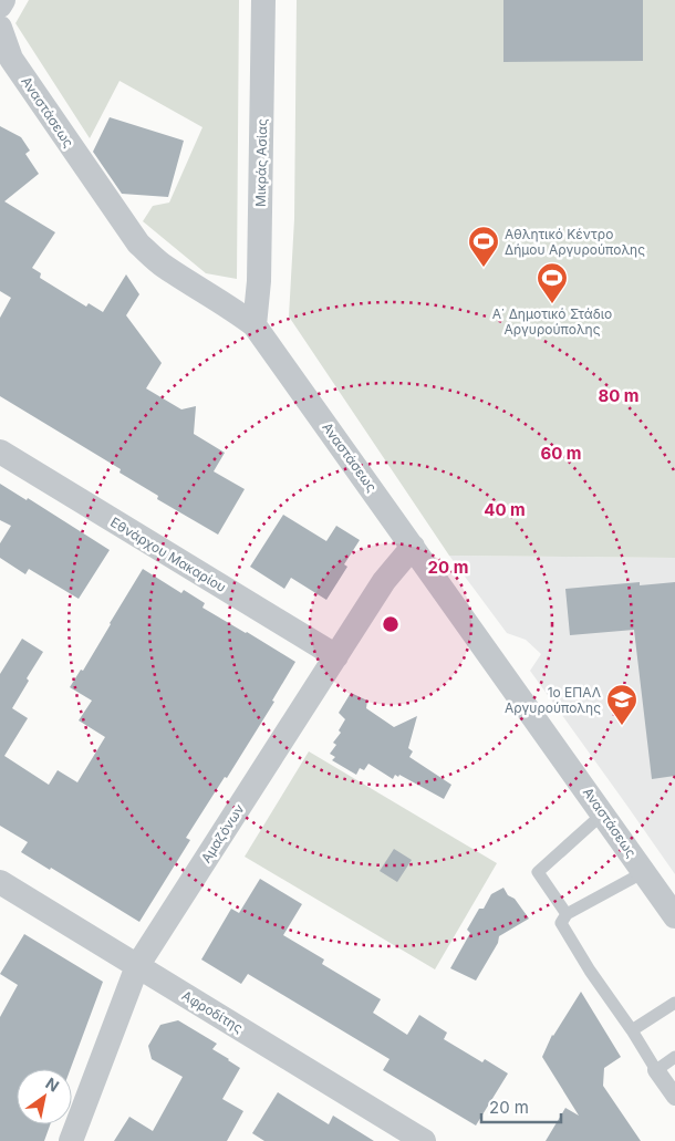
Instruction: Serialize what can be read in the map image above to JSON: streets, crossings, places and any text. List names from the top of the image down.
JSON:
{
  "streets": {
    "street": [
      "Αναστάσεως",
      "Μικράς Ασίας",
      "Εθνάρχου Μακαρίου",
      "Αμαζόνων",
      "Αφροδίτης"
    ]
  },
  "crossings": [
    ["Αναστάσεως", "Μικράς Ασίας"],
    ["Αναστάσεως", "Αμαζόνων"],
    ["Εθνάρχου Μακαρίου", "Αμαζόνων"],
    ["Αμαζόνων", "Αφροδίτης"]
  ],
  "places": {
    "sports": ["Αθλητικό Κέντρο Δήμου Αργυρούπολης", "Α΄ Δημοτικό Στάδιο Αργυρούπολης"],
    "school or university": ["1o ΕΠΑΛ Αργυρούπολης"]
  },
  "scale_bar": "20 m",
  "north": "top right",
  "rings": [
    "80 m",
    "60 m",
    "40 m",
    "20 m"
  ]
}
